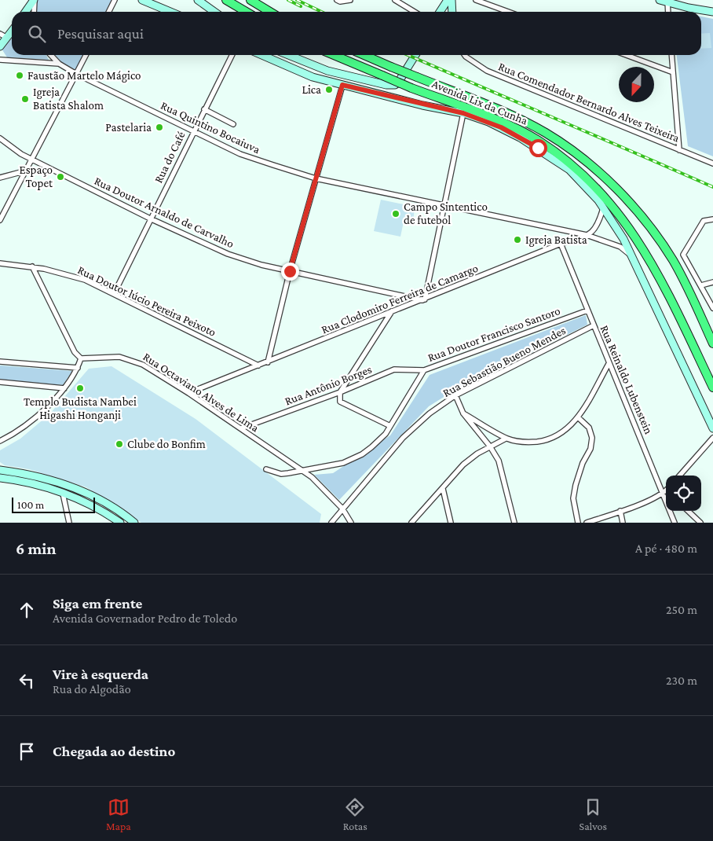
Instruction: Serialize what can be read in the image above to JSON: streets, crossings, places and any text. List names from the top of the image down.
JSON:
{
  "streets": {
    "highway": ["Avenida Lix da Cunha"],
    "street": [
      "Rua Comendador Bernardo Alves Teixeira",
      "Rua Quintino Bocaiuva",
      "Rua do Café",
      "Rua Doutor Arnaldo de Carvalho",
      "Rua Clodomiro Ferreira de Camargo",
      "Rua Doutor lúcio Pereira Peixoto",
      "Rua Doutor Francisco Santoro",
      "Rua Sebastião Bueno Mendes",
      "Rua Reinaldo Lubenstein",
      "Rua Antônio Borges",
      "Rua Octaviano Alves de Lima"
    ]
  },
  "crossings": [
    ["Rua Quintino Bocaiuva", "Rua do Café"],
    ["Rua Quintino Bocaiuva", "Rua Clodomiro Ferreira de Camargo"],
    ["Rua do Café", "Rua Doutor Arnaldo de Carvalho"],
    ["Rua do Café", "Rua Doutor lúcio Pereira Peixoto"],
    ["Rua Doutor Arnaldo de Carvalho", "Rua Clodomiro Ferreira de Camargo"],
    ["Rua Clodomiro Ferreira de Camargo", "Rua Doutor lúcio Pereira Peixoto"],
    ["Rua Clodomiro Ferreira de Camargo", "Rua Reinaldo Lubenstein"],
    ["Rua Clodomiro Ferreira de Camargo", "Rua Octaviano Alves de Lima"],
    ["Rua Doutor Francisco Santoro", "Rua Reinaldo Lubenstein"],
    ["Rua Doutor Francisco Santoro", "Rua Antônio Borges"],
    ["Rua Doutor Francisco Santoro", "Rua Octaviano Alves de Lima"],
    ["Rua Sebastião Bueno Mendes", "Rua Reinaldo Lubenstein"],
    ["Rua Sebastião Bueno Mendes", "Rua Octaviano Alves de Lima"],
    ["Rua Antônio Borges", "Rua Octaviano Alves de Lima"]
  ],
  "places": [
    "Faustão Martelo Mágico",
    "Lica",
    "Igreja Batista Shalom",
    "Pastelaria",
    "Espaço Topet",
    "Campo Sintentico de futebol",
    "Igreja Batista",
    "Templo Budista Nambei Higashi Honganji",
    "Clube do Bonfim"
  ],
  "scale_bar": "100 m",
  "north": "bottom",
  "page": {
    "search": "Pesquisar aqui",
    "scale": "100 m",
    "heading": ["6 min", "A pé · 480 m"],
    "list": [
      ["Siga em frente", "Avenida Governador Pedro de Toledo", "250 m"],
      ["Vire à esquerda", "Rua do Algodão", "230 m"],
      "Chegada ao destino"
    ],
    "nav": ["Mapa", "Rotas", "Salvos"]
  }
}
